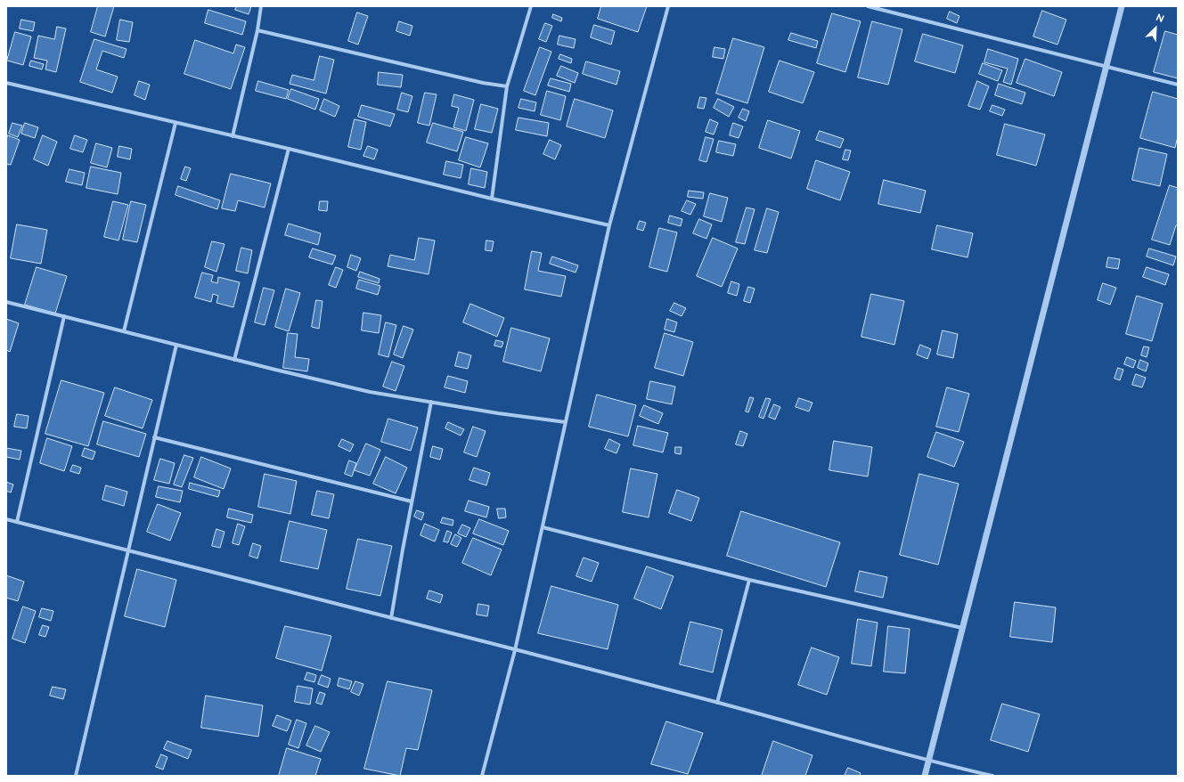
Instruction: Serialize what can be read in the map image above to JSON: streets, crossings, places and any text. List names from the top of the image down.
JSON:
{
  "north": "top right"
}
